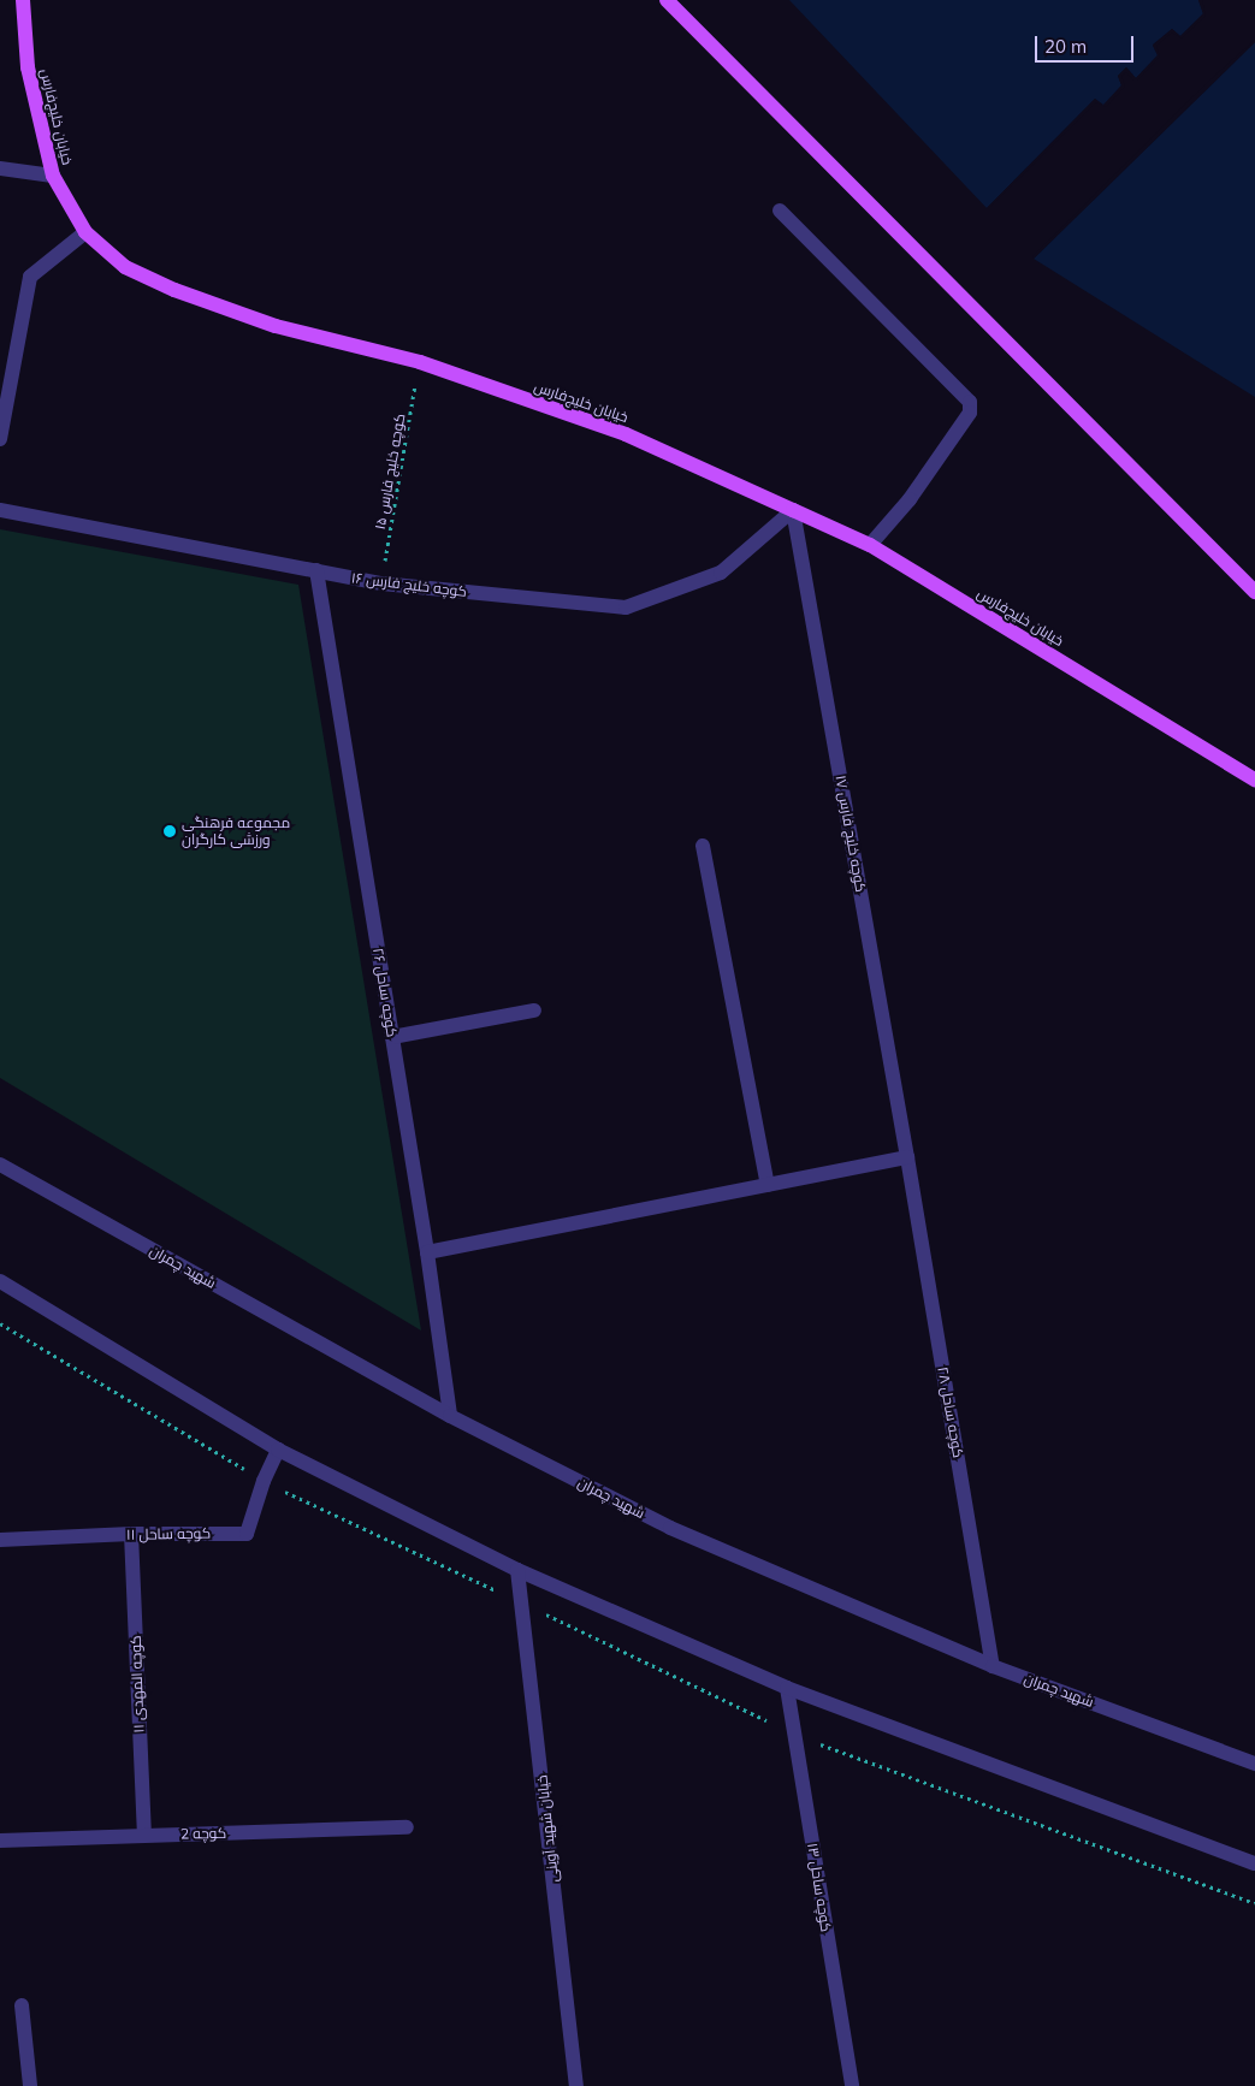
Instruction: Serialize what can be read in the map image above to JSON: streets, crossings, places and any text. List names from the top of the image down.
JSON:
{
  "streets": {
    "main road": ["خیابان خلیج‌فارس"],
    "street": [
      "کوچه خلیج فارس ۱۶",
      "کوچه خلیج فارس ۱۷",
      "کوچه ساحل ۲۶",
      "شهید چمران",
      "کوچه ساحل ۲۸",
      "کوچه ساحل ۱۱",
      "کوچه المهدی ۱۱",
      "خیابان شهید آوینی",
      "کوچه 2",
      "کوچه ساحل ۱۳"
    ],
    "path": ["کوچه خلیج فارس ۱۵"]
  },
  "crossings": [
    ["خیابان خلیج‌فارس", "کوچه خلیج فارس ۱۵"],
    ["خیابان خلیج‌فارس", "کوچه خلیج فارس ۱۶"],
    ["خیابان خلیج‌فارس", "کوچه خلیج فارس ۱۷"],
    ["کوچه خلیج فارس ۱۵", "کوچه خلیج فارس ۱۶"],
    ["کوچه خلیج فارس ۱۶", "کوچه خلیج فارس ۱۷"],
    ["کوچه خلیج فارس ۱۶", "کوچه ساحل ۲۶"],
    ["کوچه خلیج فارس ۱۷", "کوچه ساحل ۲۸"],
    ["کوچه ساحل ۲۶", "شهید چمران"],
    ["شهید چمران", "کوچه ساحل ۲۸"],
    ["کوچه ساحل ۱۱", "کوچه المهدی ۱۱"],
    ["کوچه المهدی ۱۱", "کوچه 2"]
  ],
  "places": ["مجموعه فرهنگی ورزشی کارگران"],
  "scale_bar": "20 m"
}
